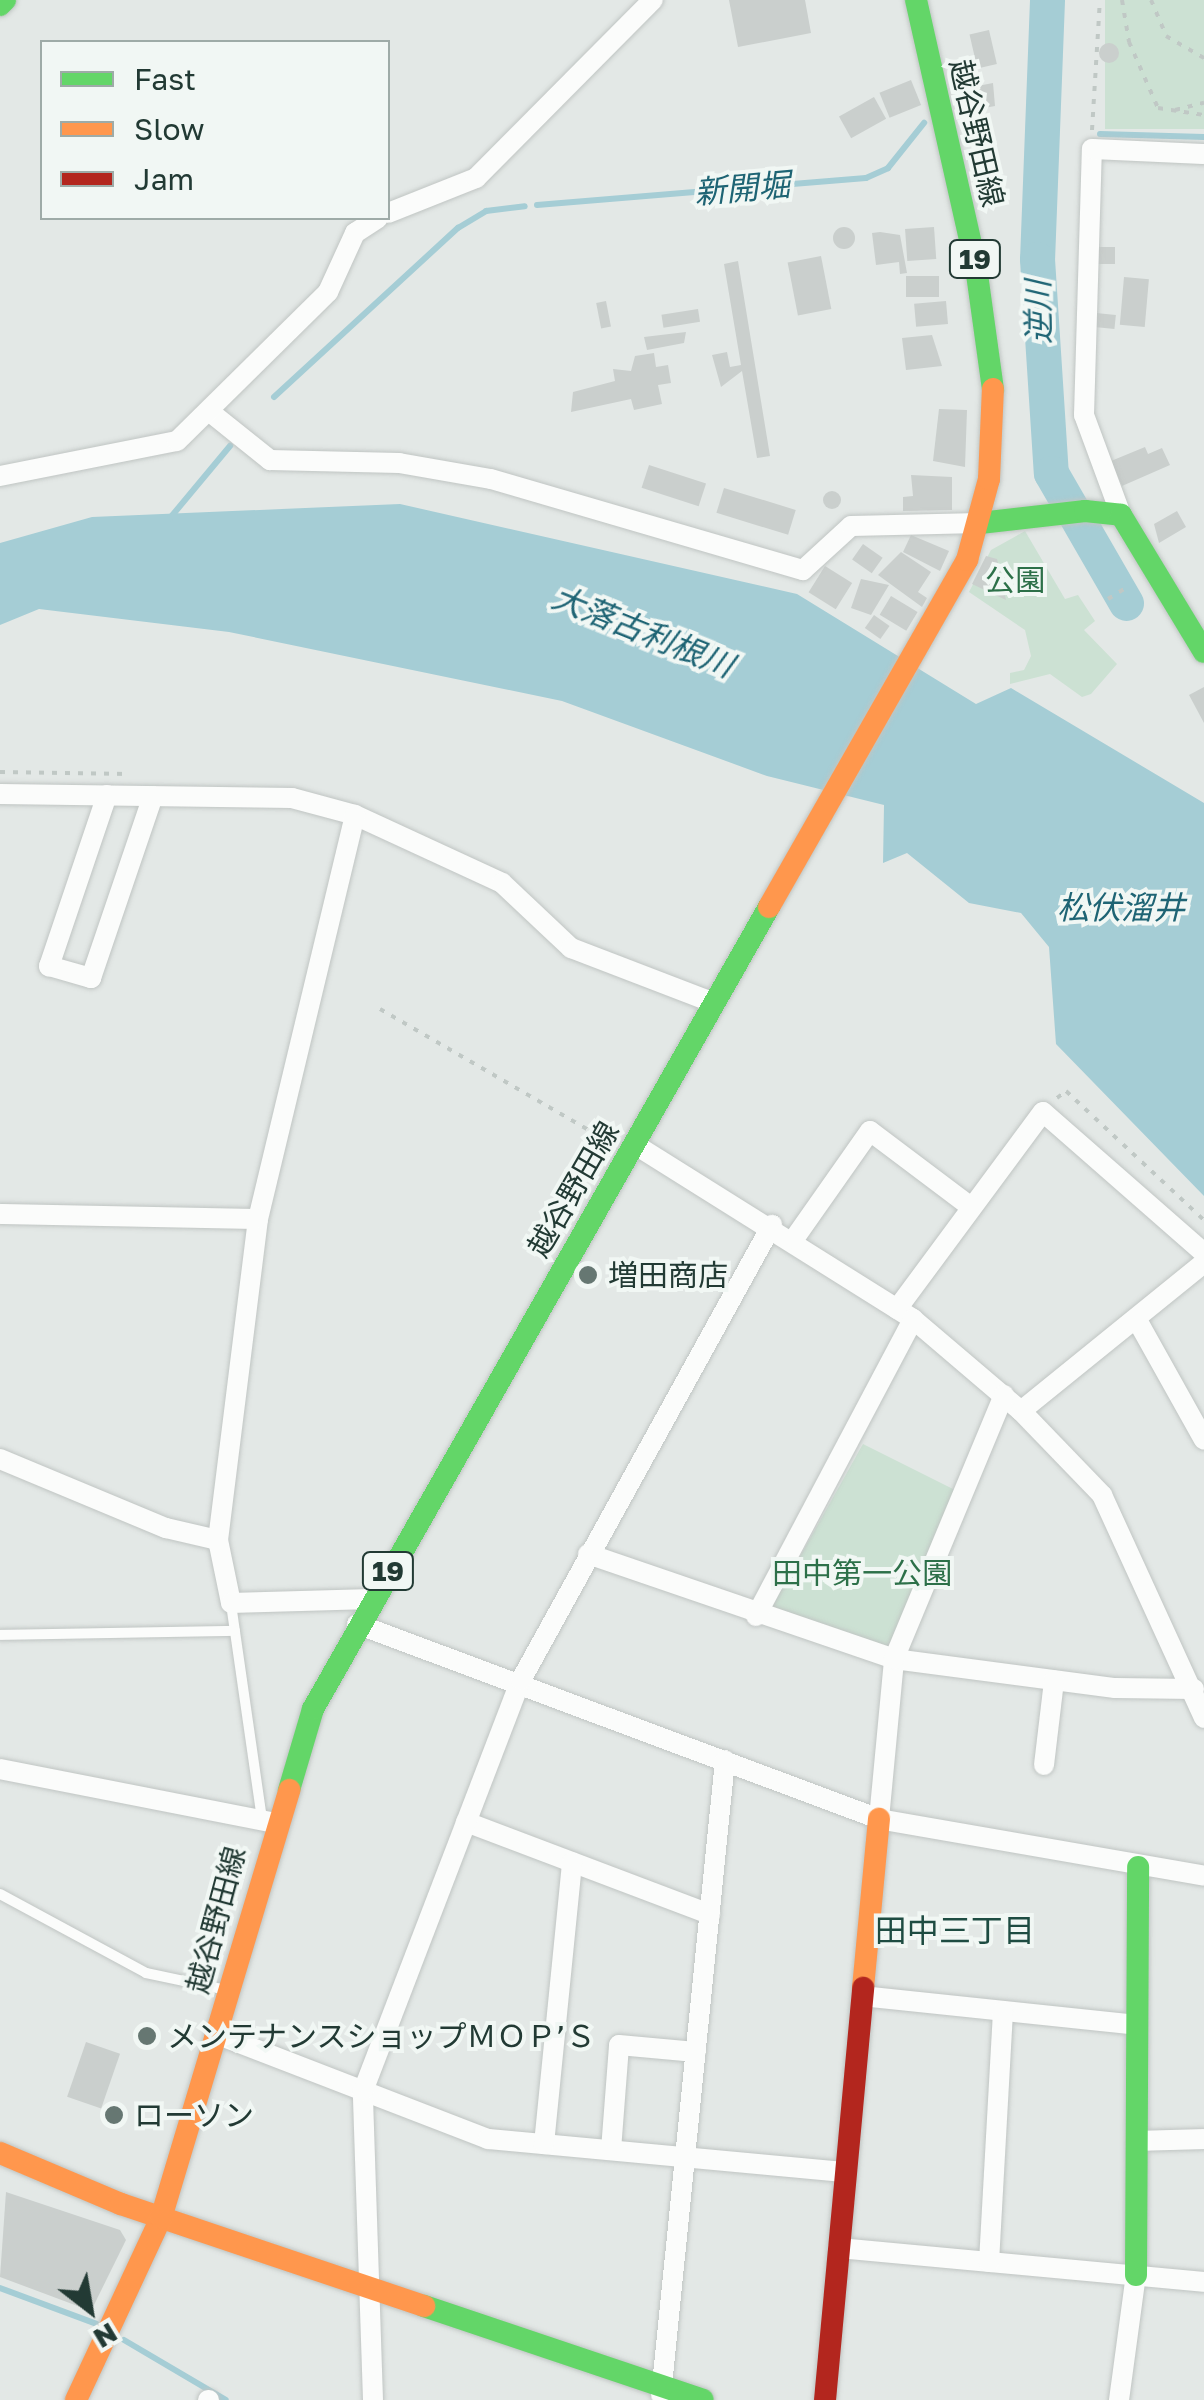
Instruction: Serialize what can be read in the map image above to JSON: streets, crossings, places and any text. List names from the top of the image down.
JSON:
{
  "streets": {
    "main road": ["越谷野田線", "19"]
  },
  "districts": ["田中三丁目"],
  "water": [
    "新開堀",
    "逆川",
    "大落古利根川",
    "松伏溜井"
  ],
  "parks": ["公園", "田中第一公園"],
  "places": ["増田商店", "メンテナンスショップＭＯＰ’Ｓ", "ローソン"],
  "legend": ["Fast", "Slow", "Jam"],
  "north": "bottom right"
}
